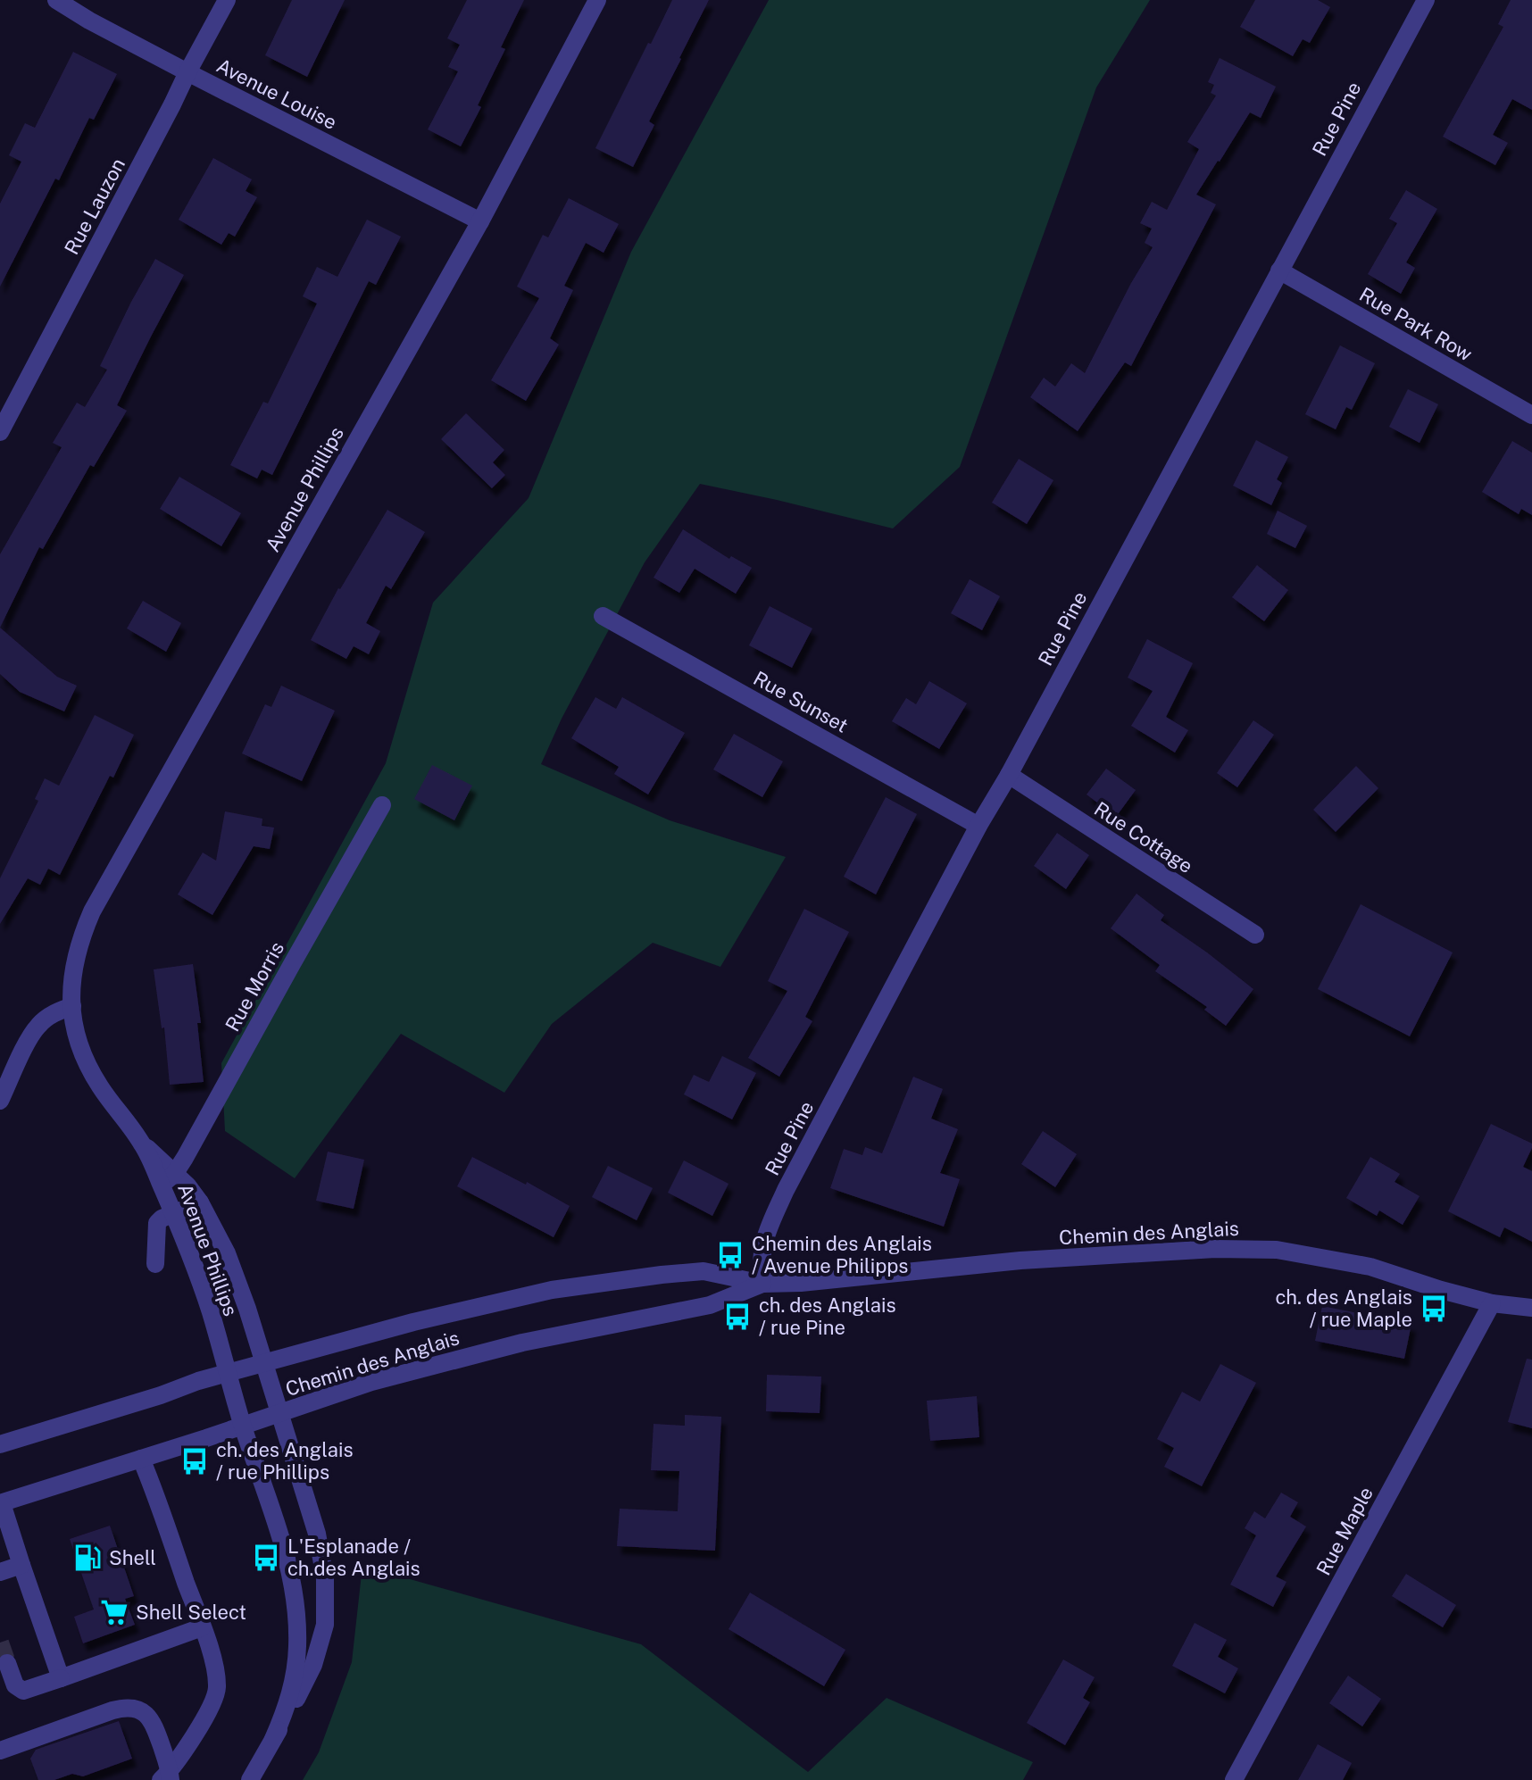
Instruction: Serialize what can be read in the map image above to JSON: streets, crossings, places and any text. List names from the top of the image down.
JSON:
{
  "streets": {
    "street": [
      "Avenue Louise",
      "Rue Pine",
      "Rue Lauzon",
      "Rue Park Row",
      "Avenue Phillips",
      "Rue Sunset",
      "Rue Cottage",
      "Rue Morris",
      "Chemin des Anglais",
      "Rue Maple"
    ]
  },
  "crossings": [
    ["Avenue Louise", "Rue Lauzon"],
    ["Avenue Louise", "Avenue Phillips"],
    ["Rue Pine", "Rue Park Row"],
    ["Rue Pine", "Rue Sunset"],
    ["Rue Pine", "Rue Cottage"],
    ["Rue Pine", "Chemin des Anglais"],
    ["Avenue Phillips", "Rue Morris"],
    ["Avenue Phillips", "Chemin des Anglais"],
    ["Chemin des Anglais", "Rue Maple"]
  ],
  "places": {
    "bus stop": [
      "Chemin des Anglais / Avenue Philipps",
      "ch. des Anglais / rue Maple",
      "ch. des Anglais / rue Pine",
      "ch. des Anglais / rue Phillips",
      "L'Esplanade / ch.des Anglais"
    ],
    "fuel station": ["Shell"],
    "supermarket": ["Shell Select"]
  }
}
